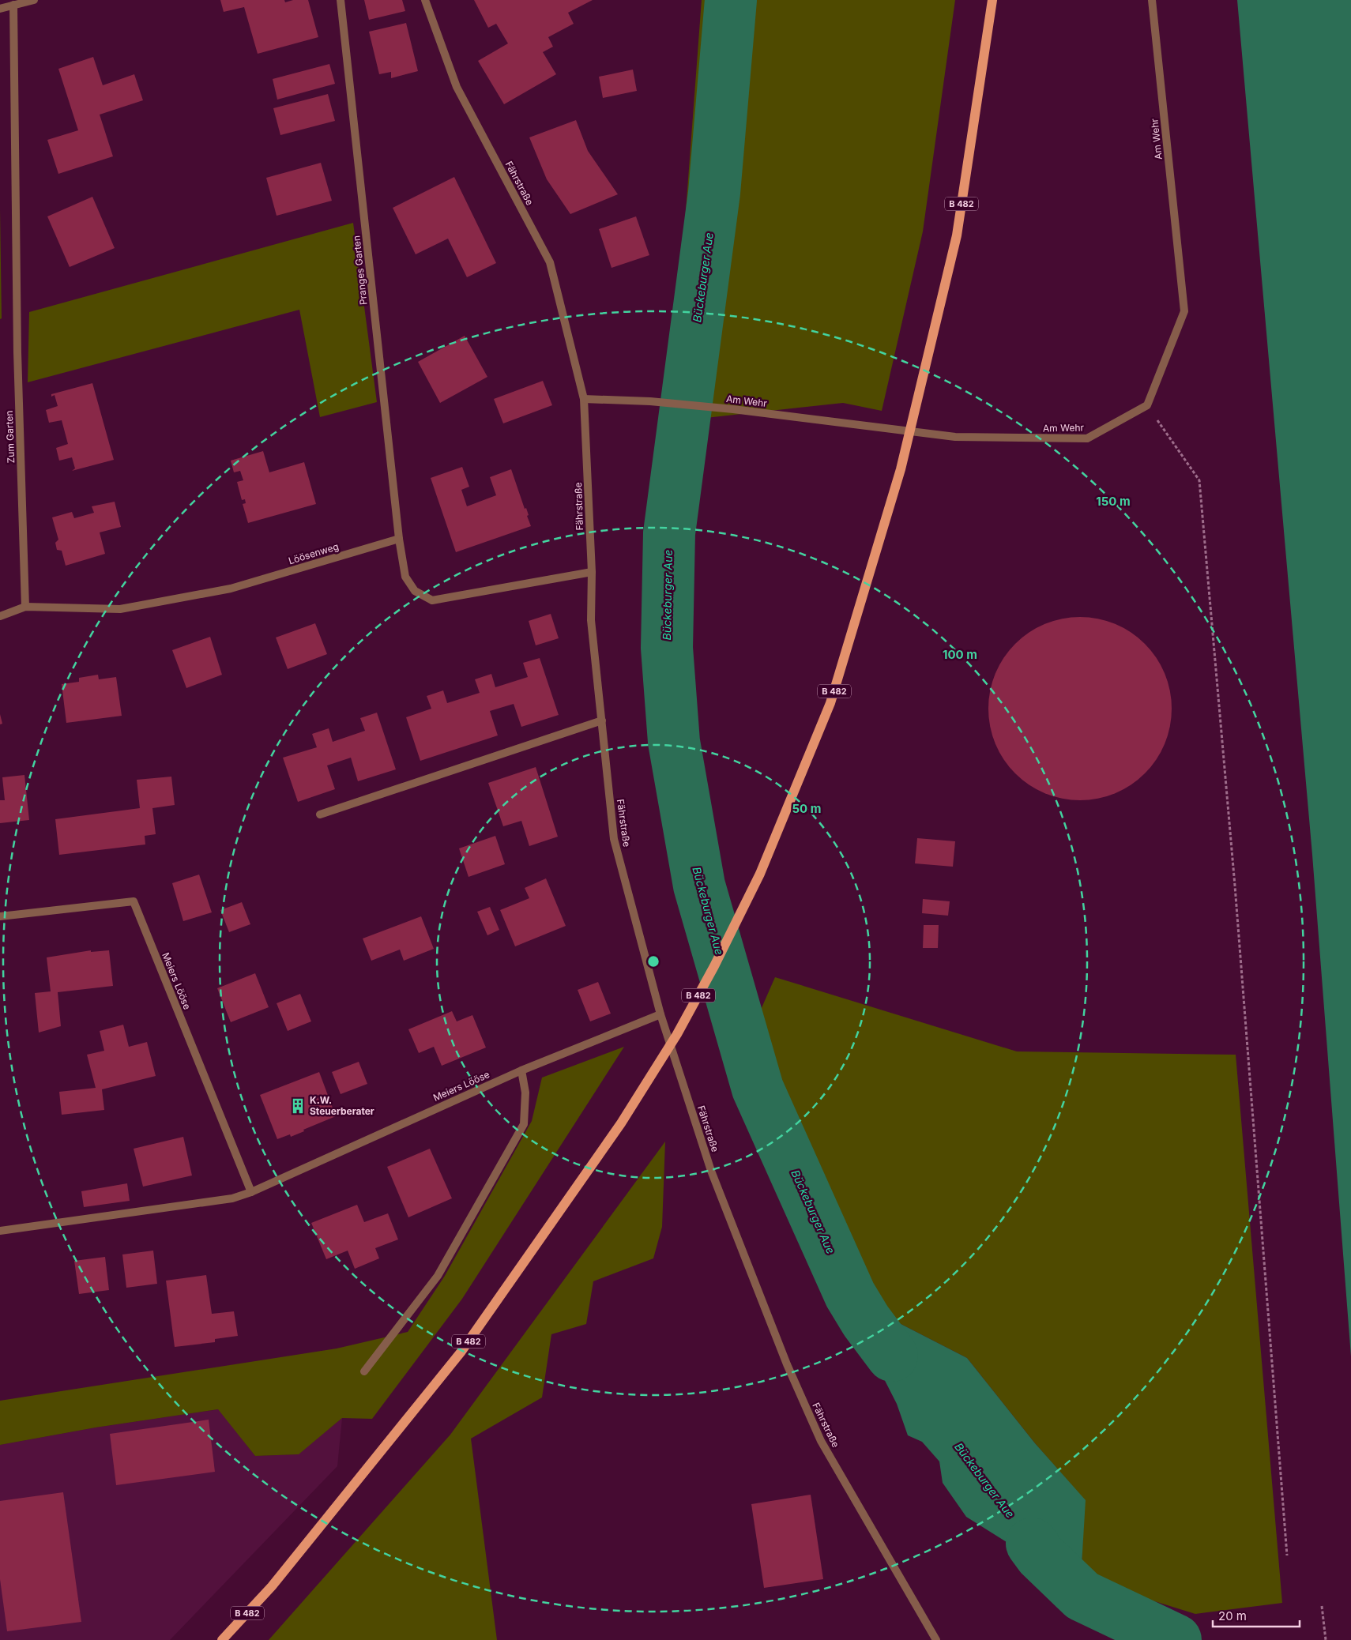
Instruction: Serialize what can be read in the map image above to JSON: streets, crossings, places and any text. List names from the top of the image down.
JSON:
{
  "streets": {
    "main road": ["B 482"],
    "street": [
      "Am Wehr",
      "Fährstraße",
      "Pranges Garten",
      "Zum Garten",
      "Löösenweg",
      "Meiers Lööse"
    ]
  },
  "crossings": [
    ["Am Wehr", "Fährstraße"],
    ["Fährstraße", "Meiers Lööse"],
    ["Pranges Garten", "Löösenweg"],
    ["Zum Garten", "Löösenweg"]
  ],
  "water": ["Bückeburger Aue"],
  "places": {
    "building": ["K.W. Steuerberater"]
  },
  "scale_bar": "20 m",
  "rings": ["150 m", "100 m", "50 m"]
}
